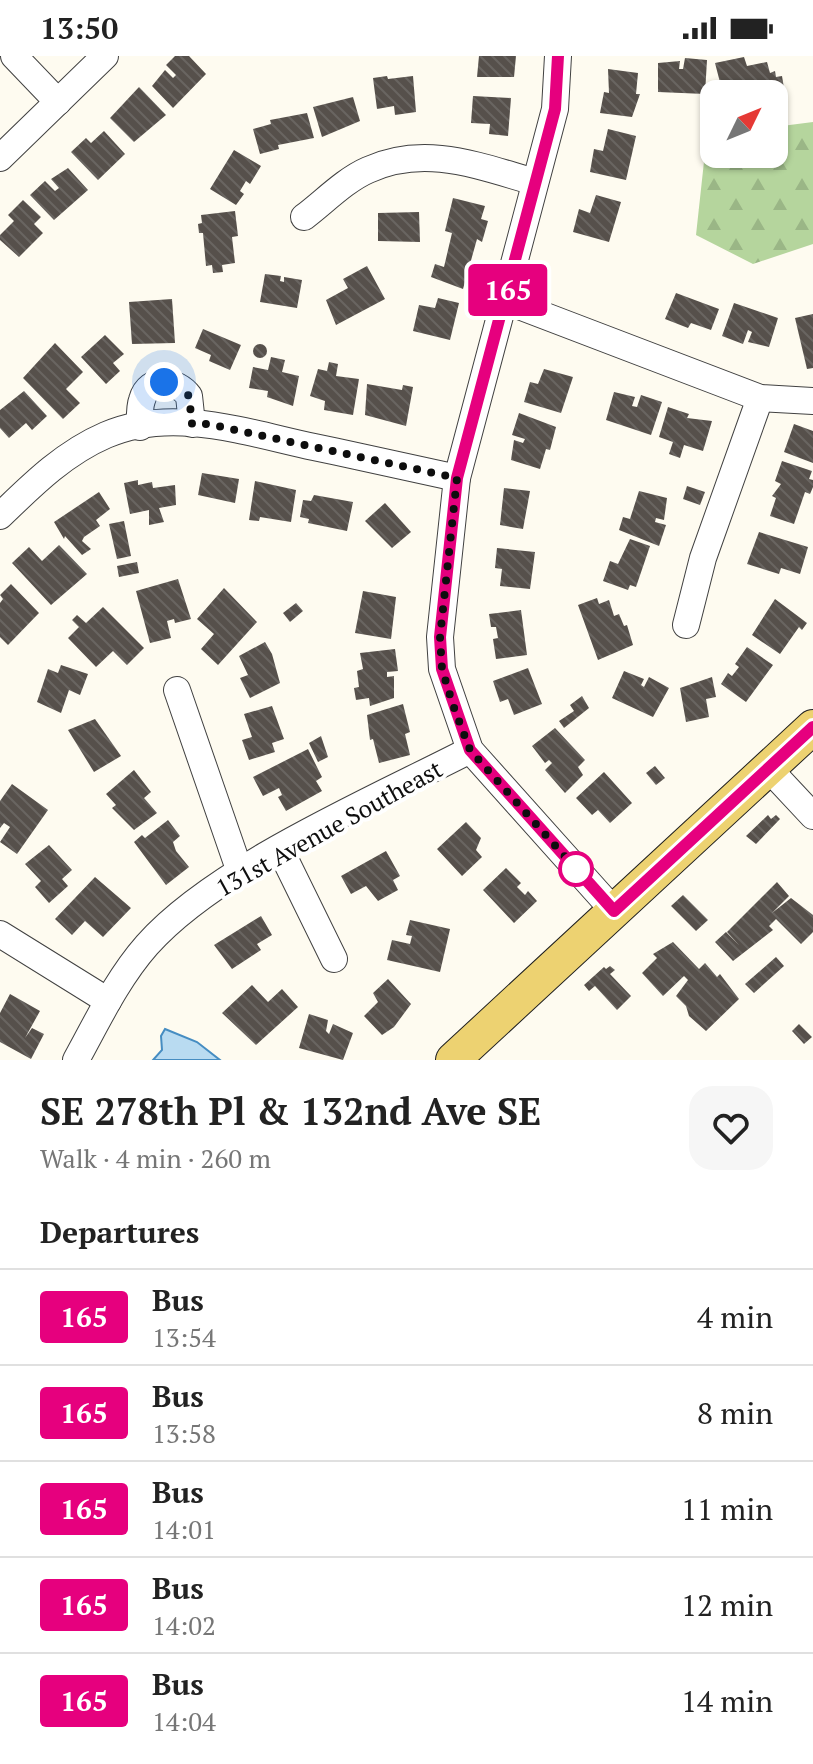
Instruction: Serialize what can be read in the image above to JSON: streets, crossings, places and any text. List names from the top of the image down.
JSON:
{
  "streets": {
    "street": ["131st Avenue Southeast"]
  },
  "lines": ["bus line 165"],
  "north": "top right",
  "page": {
    "status": "13:50",
    "on_map": "165",
    "heading": [
      ["SE 278th Pl & 132nd Ave SE", "Walk · 4 min · 260 m"],
      "Departures"
    ],
    "list": [
      {
        "mark": "165",
        "name": "Bus",
        "note": "13:54",
        "value": "4 min"
      },
      {
        "mark": "165",
        "name": "Bus",
        "note": "13:58",
        "value": "8 min"
      },
      {
        "mark": "165",
        "name": "Bus",
        "note": "14:01",
        "value": "11 min"
      },
      {
        "mark": "165",
        "name": "Bus",
        "note": "14:02",
        "value": "12 min"
      },
      {
        "mark": "165",
        "name": "Bus",
        "note": "14:04",
        "value": "14 min"
      }
    ]
  }
}
